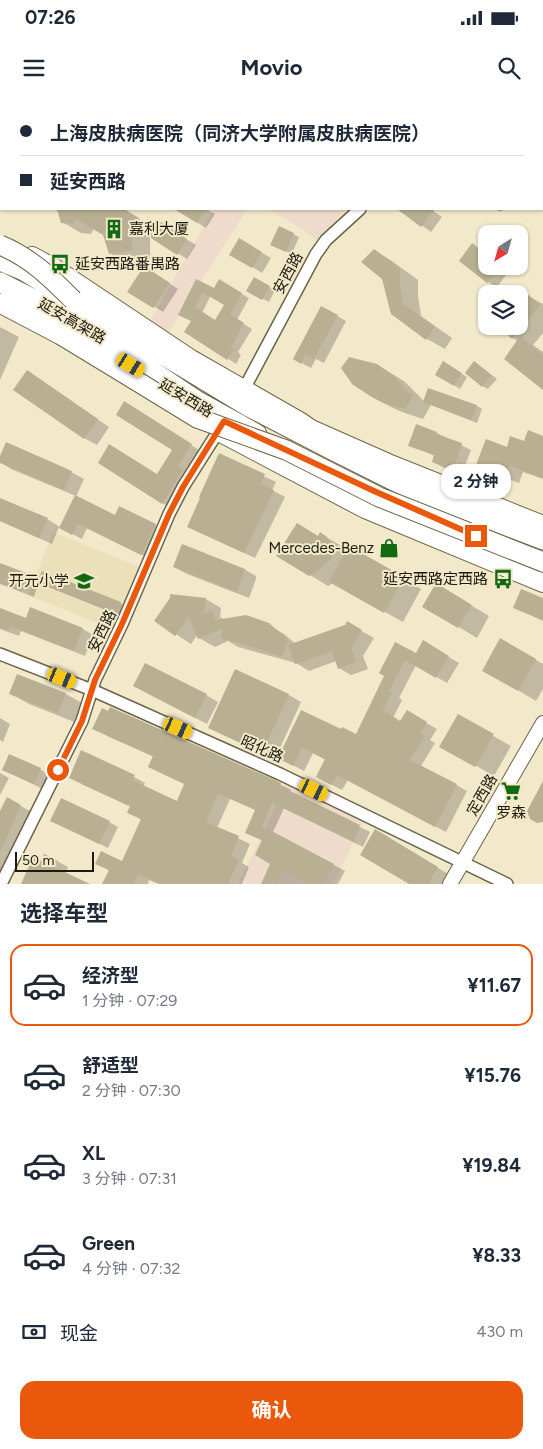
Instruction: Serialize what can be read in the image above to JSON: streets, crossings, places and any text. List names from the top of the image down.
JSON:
{
  "streets": {
    "highway": ["延安高架路"],
    "main road": ["延安西路"],
    "street": ["安西路", "昭化路", "定西路"]
  },
  "crossings": [
    ["安西路", "延安西路"],
    ["安西路", "昭化路"],
    ["延安高架路", "延安西路"],
    ["昭化路", "定西路"]
  ],
  "places": {
    "building": ["嘉利大厦"],
    "bus stop": ["延安西路番禺路", "延安西路定西路"],
    "shop": ["Mercedes-Benz"],
    "school or university": ["开元小学"],
    "supermarket": ["罗森"]
  },
  "scale_bar": "50 m",
  "north": "bottom left",
  "page": {
    "status": "07:26",
    "header": "Movio",
    "banner": ["上海皮肤病医院（同济大学附属皮肤病医院）", "延安西路"],
    "bubble": "2 分钟",
    "scale": "50 m",
    "heading": "选择车型",
    "list": [
      {
        "name": "经济型",
        "note": "1 分钟 · 07:29",
        "value": "¥11.67"
      },
      {
        "name": "舒适型",
        "note": "2 分钟 · 07:30",
        "value": "¥15.76"
      },
      {
        "name": "XL",
        "note": "3 分钟 · 07:31",
        "value": "¥19.84"
      },
      {
        "name": "Green",
        "note": "4 分钟 · 07:32",
        "value": "¥8.33"
      }
    ],
    "pay": ["现金", "430 m"],
    "buttons": "确认"
  }
}
